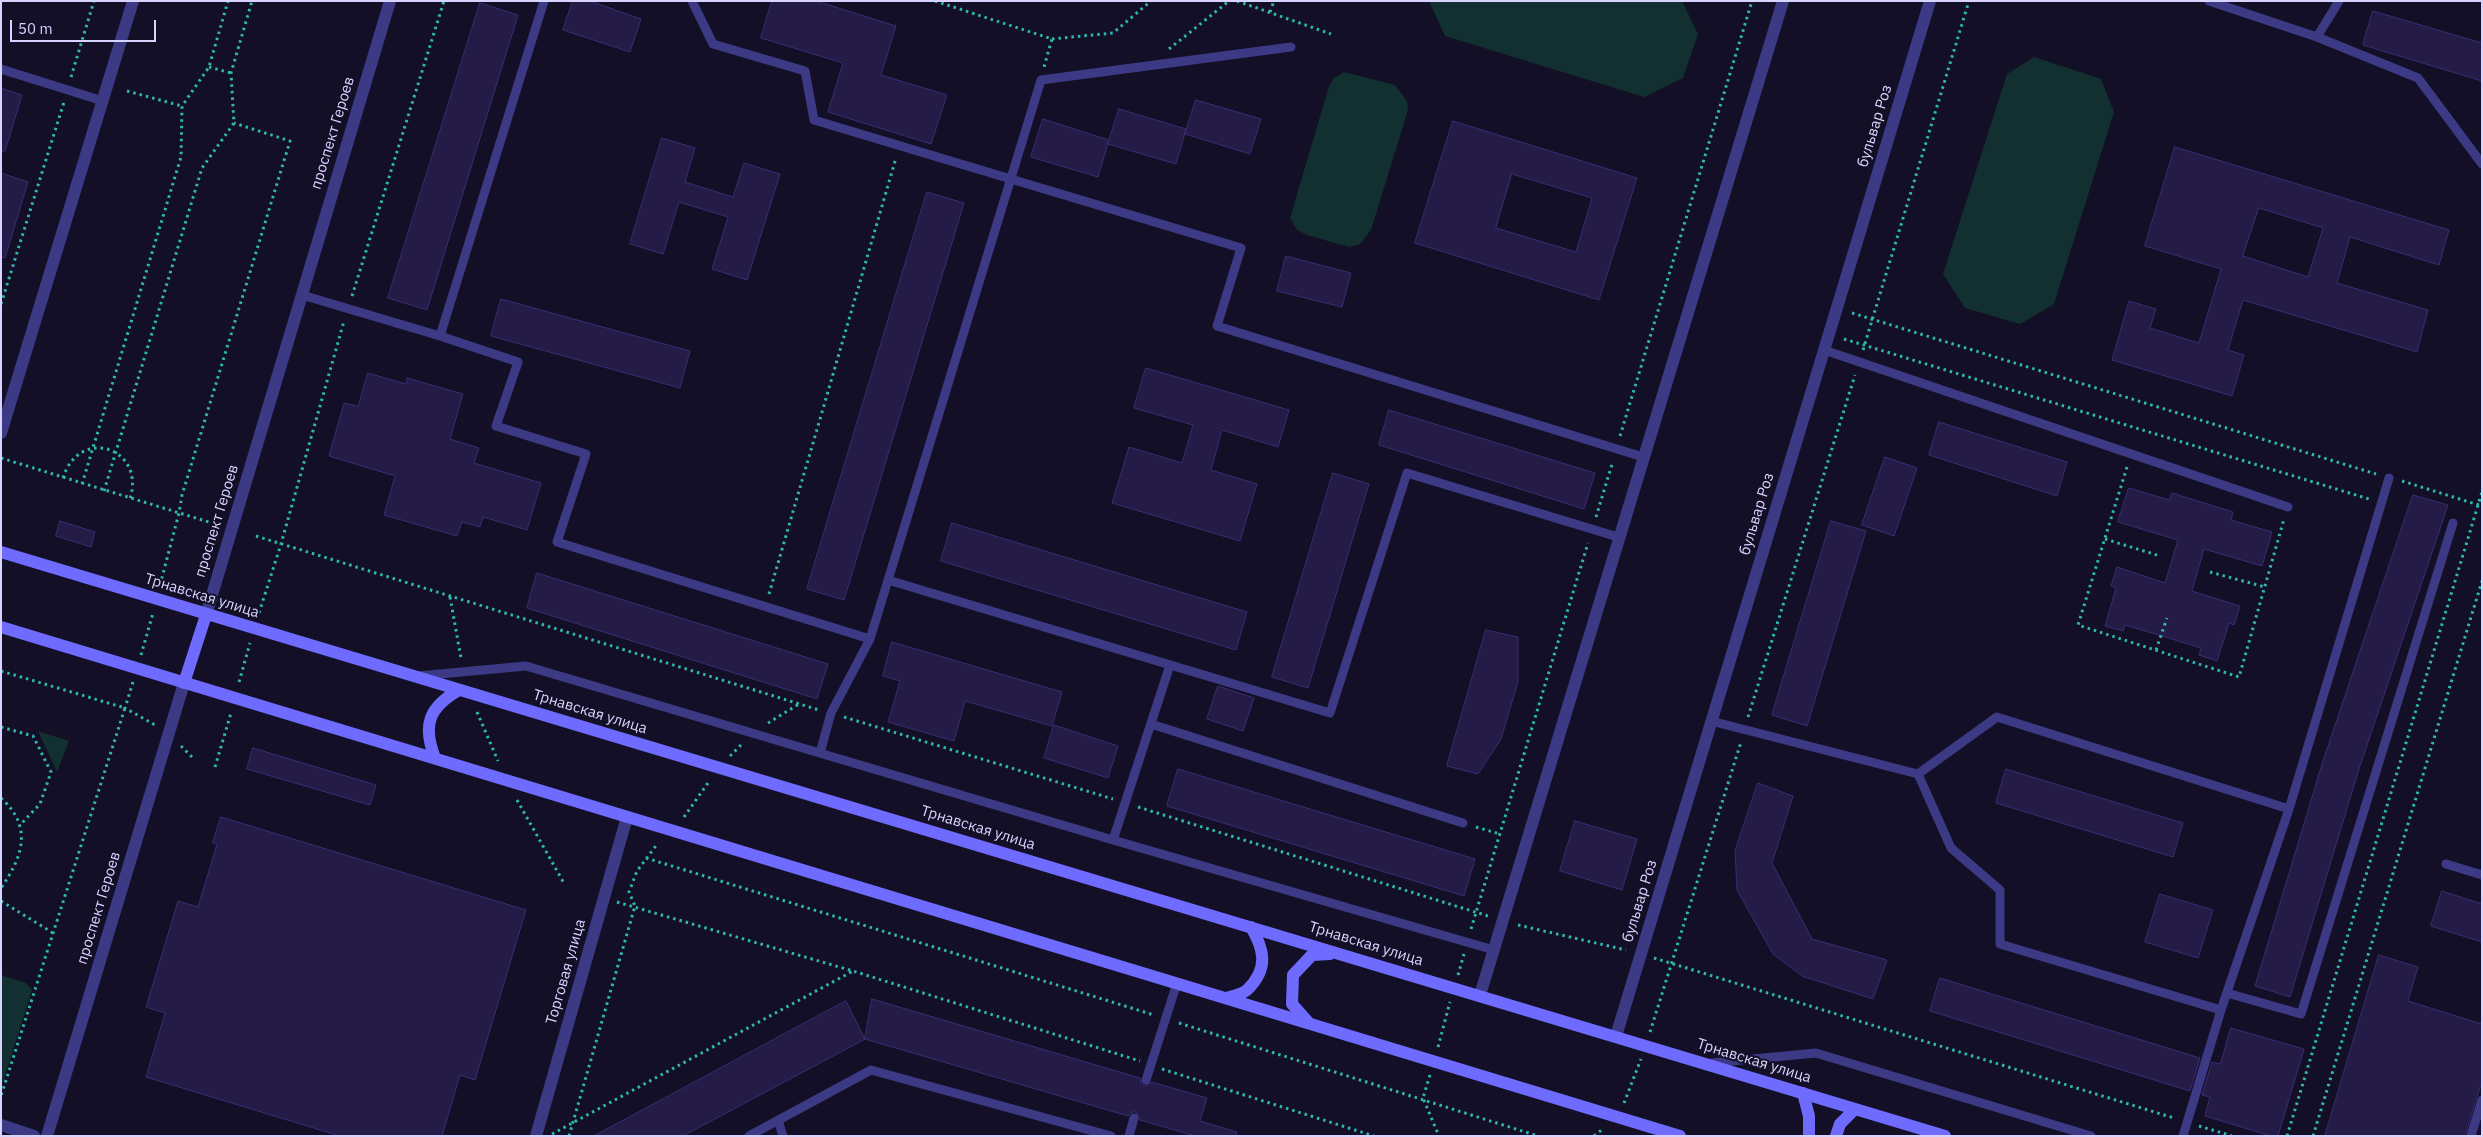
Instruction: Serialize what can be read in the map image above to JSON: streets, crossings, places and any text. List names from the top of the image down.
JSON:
{
  "streets": {
    "main road": ["проспект Героев", "Трнавская улица"],
    "street": ["бульвар Роз", "Торговая улица"]
  },
  "crossings": [
    ["бульвар Роз", "Трнавская улица"],
    ["проспект Героев", "Трнавская улица"]
  ],
  "scale_bar": "50 m"
}
